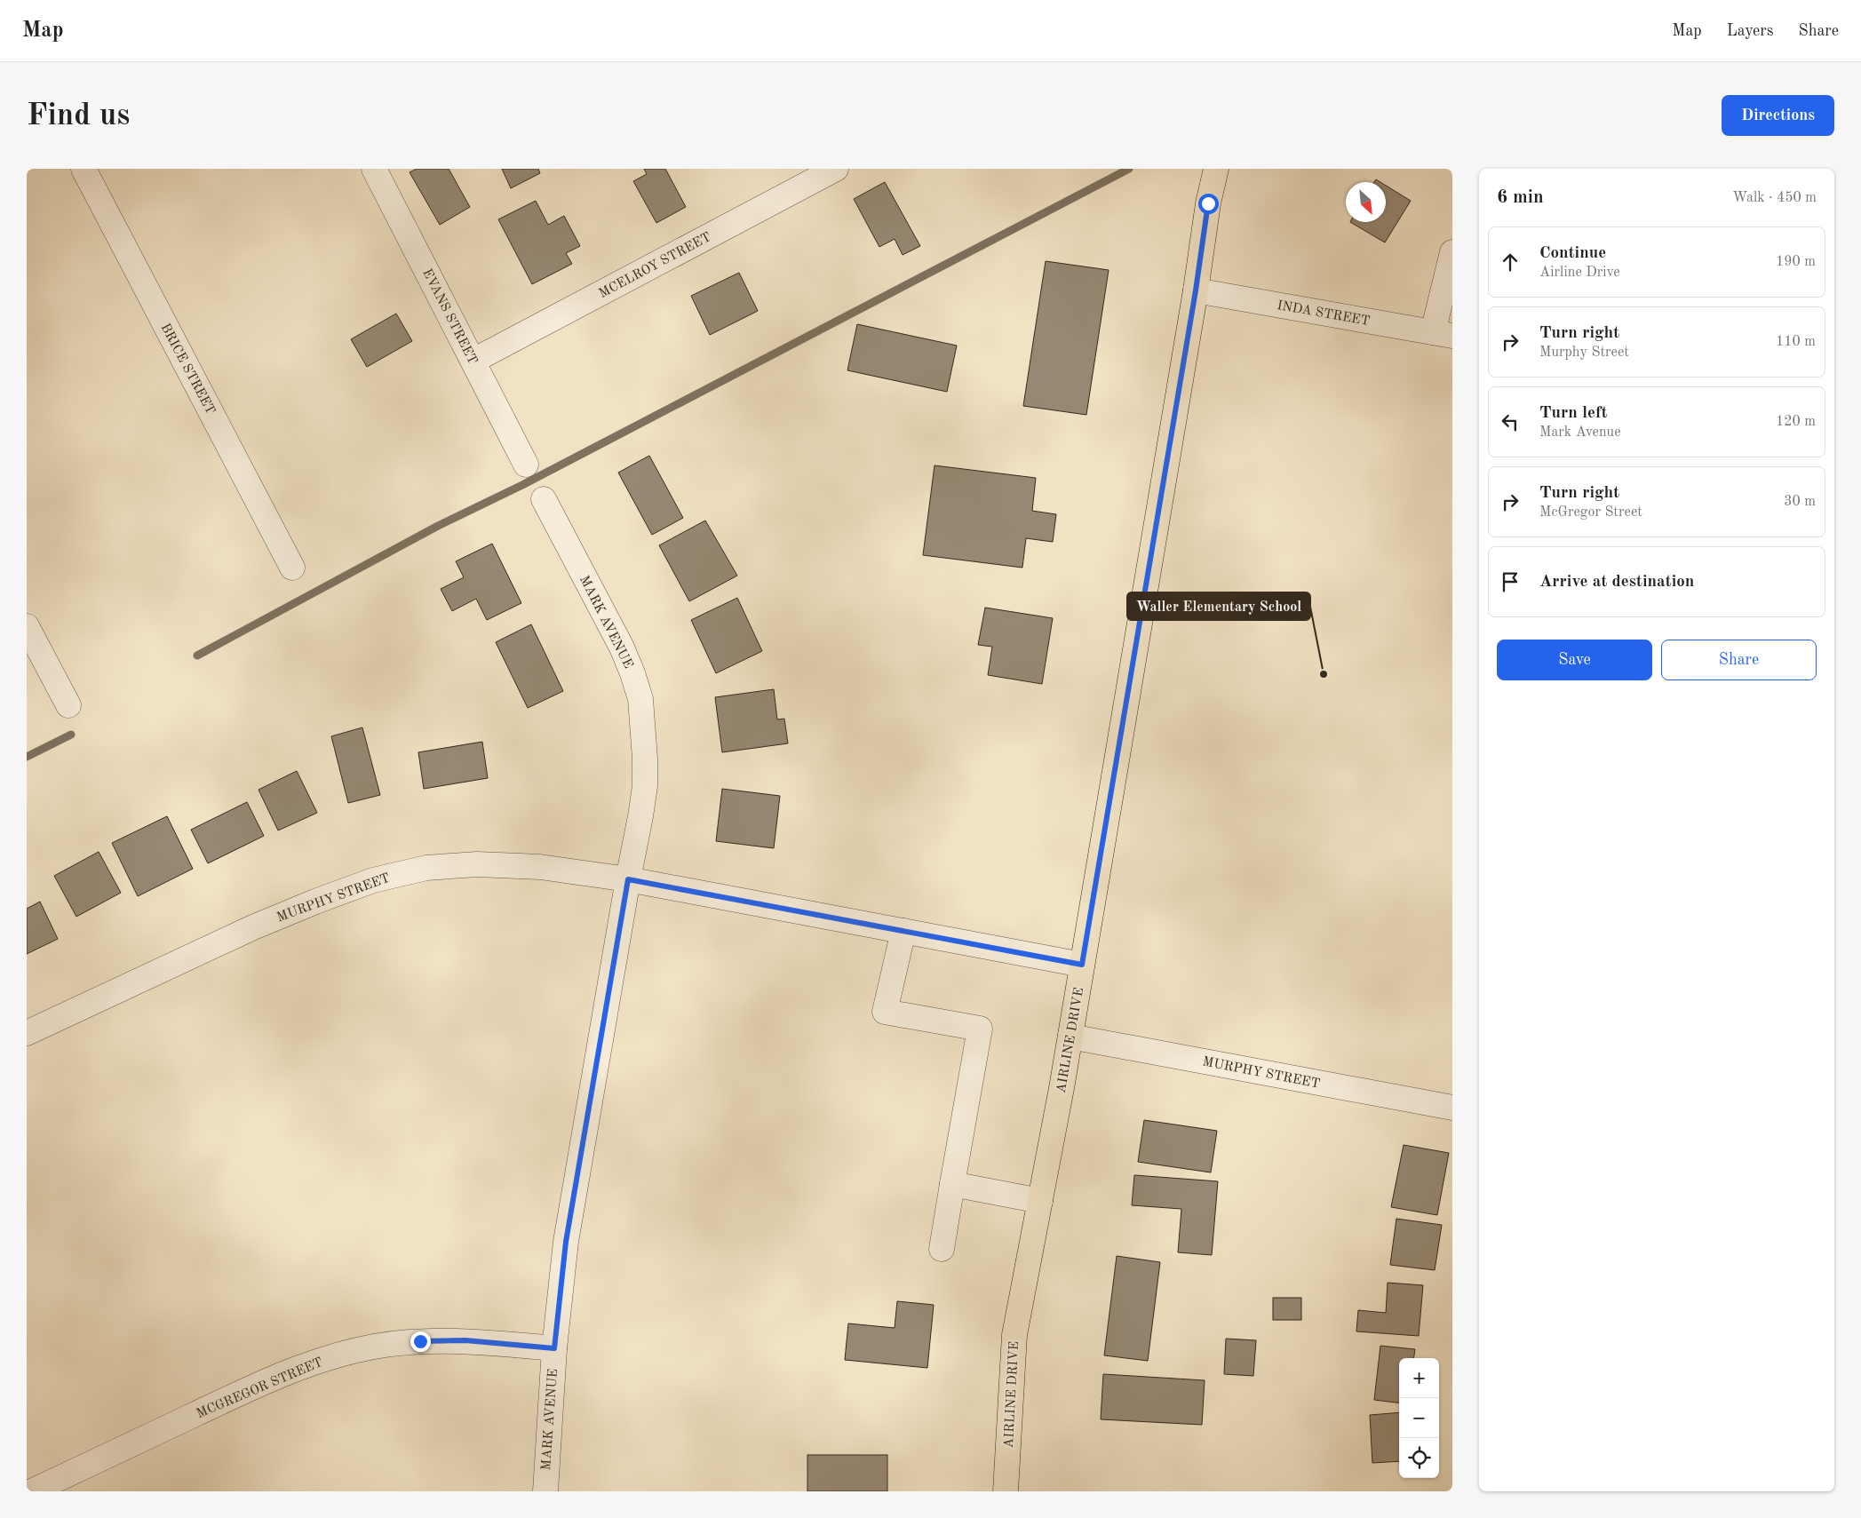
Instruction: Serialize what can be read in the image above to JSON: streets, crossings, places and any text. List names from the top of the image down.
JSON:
{
  "streets": {
    "main road": ["AIRLINE DRIVE"],
    "street": [
      "MCELROY STREET",
      "INDA STREET",
      "EVANS STREET",
      "BRICE STREET",
      "MARK AVENUE",
      "MURPHY STREET",
      "MCGREGOR STREET"
    ]
  },
  "crossings": [
    ["MCELROY STREET", "EVANS STREET"],
    ["INDA STREET", "AIRLINE DRIVE"],
    ["MARK AVENUE", "MURPHY STREET"],
    ["MARK AVENUE", "MCGREGOR STREET"],
    ["MURPHY STREET", "AIRLINE DRIVE"]
  ],
  "places": ["Waller Elementary School"],
  "north": "bottom right",
  "page": {
    "header": "Map",
    "nav": ["Map", "Layers", "Share"],
    "buttons": [
      "Directions",
      ["Save", "Share"]
    ],
    "title": "Find us",
    "heading": ["6 min", "Walk · 450 m"],
    "list": [
      ["Continue", "Airline Drive", "190 m"],
      ["Turn right", "Murphy Street", "110 m"],
      ["Turn left", "Mark Avenue", "120 m"],
      ["Turn right", "McGregor Street", "30 m"],
      "Arrive at destination"
    ],
    "map_buttons": ["+", "−"]
  }
}
